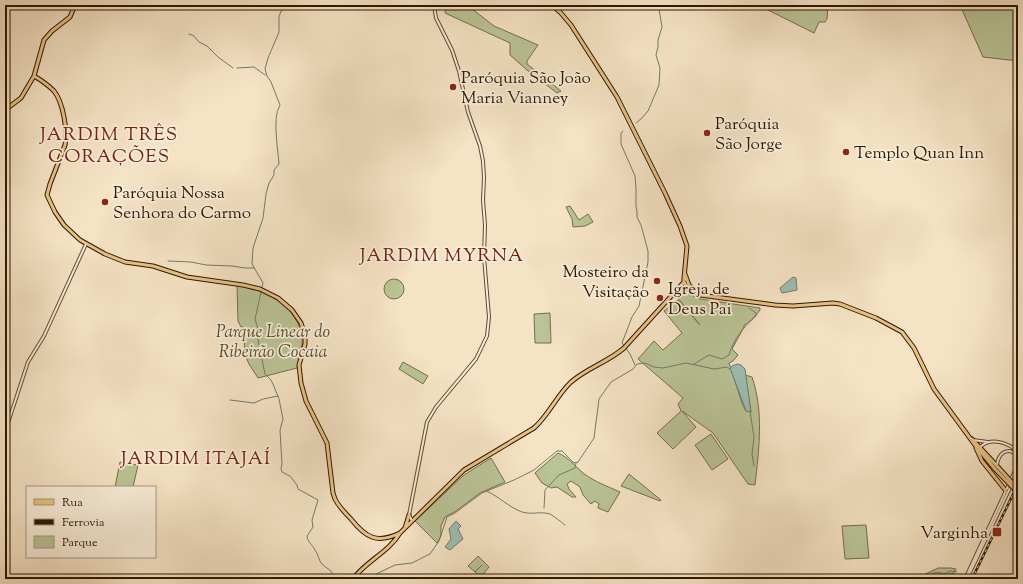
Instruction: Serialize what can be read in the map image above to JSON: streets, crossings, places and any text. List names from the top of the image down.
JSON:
{
  "districts": ["JARDIM TRÊS CORAÇÕES", "JARDIM MYRNA", "JARDIM ITAJAÍ"],
  "parks": ["Parque Linear do Ribeirão Cocaia"],
  "places": {
    "other": [
      "Paróquia São João Maria Vianney",
      "Paróquia São Jorge",
      "Templo Quan Inn",
      "Paróquia Nossa Senhora do Carmo",
      "Mosteiro da Visitação",
      "Igreja de Deus Pai"
    ],
    "transit": ["Varginha"]
  },
  "legend": ["Rua", "Ferrovia", "Parque"]
}
